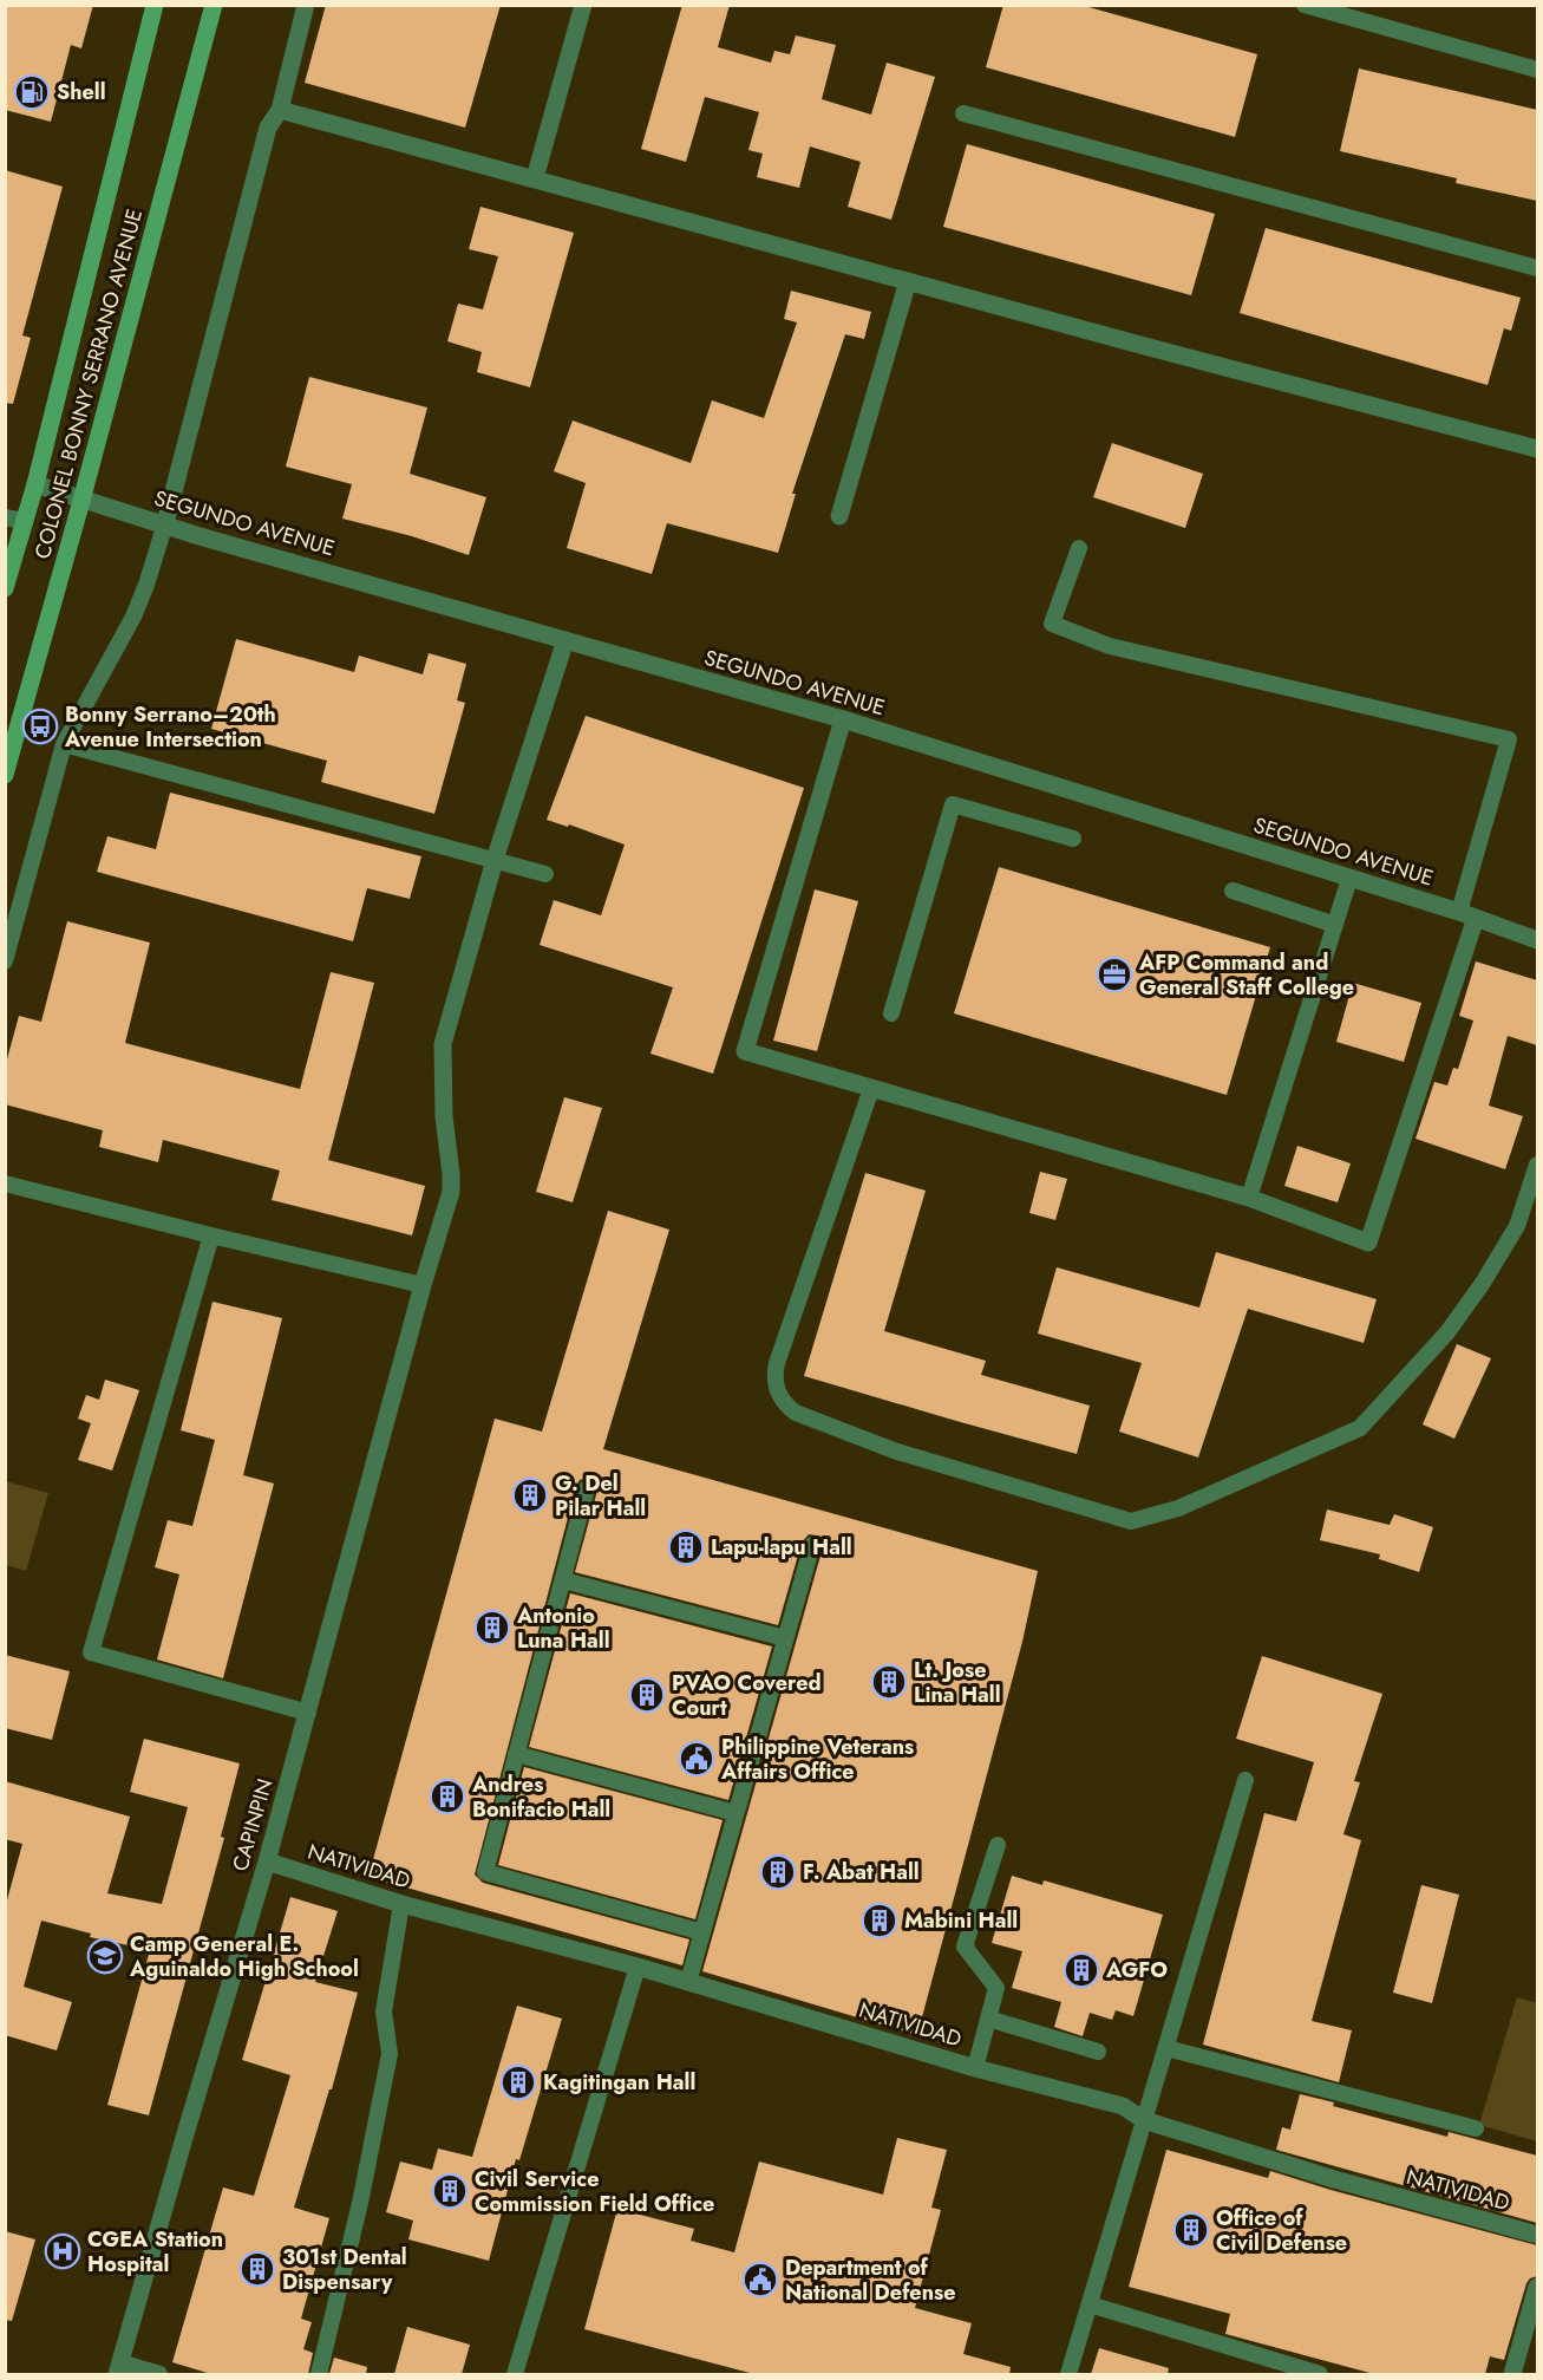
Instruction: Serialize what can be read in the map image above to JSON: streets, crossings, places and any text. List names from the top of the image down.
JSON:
{
  "streets": {
    "main road": ["COLONEL BONNY SERRANO AVENUE"],
    "street": ["SEGUNDO AVENUE", "CAPINPIN", "NATIVIDAD"]
  },
  "crossings": [
    ["COLONEL BONNY SERRANO AVENUE", "SEGUNDO AVENUE"],
    ["SEGUNDO AVENUE", "CAPINPIN"],
    ["CAPINPIN", "NATIVIDAD"]
  ],
  "places": {
    "fuel station": ["Shell"],
    "bus stop": ["Bonny Serrano–20th Avenue Intersection"],
    "office": ["AFP Command and General Staff College"],
    "building": [
      "G. Del Pilar Hall",
      "Lapu-lapu Hall",
      "Antonio Luna Hall",
      "Lt. Jose Lina Hall",
      "PVAO Covered Court",
      "Andres Bonifacio Hall",
      "F. Abat Hall",
      "Mabini Hall",
      "AGFO",
      "Kagitingan Hall",
      "Civil Service Commission Field Office",
      "Office of Civil Defense",
      "301st Dental Dispensary"
    ],
    "public building": ["Philippine Veterans Affairs Office", "Department of National Defense"],
    "school or university": ["Camp General E. Aguinaldo High School"],
    "hospital": ["CGEA Station Hospital"]
  }
}
